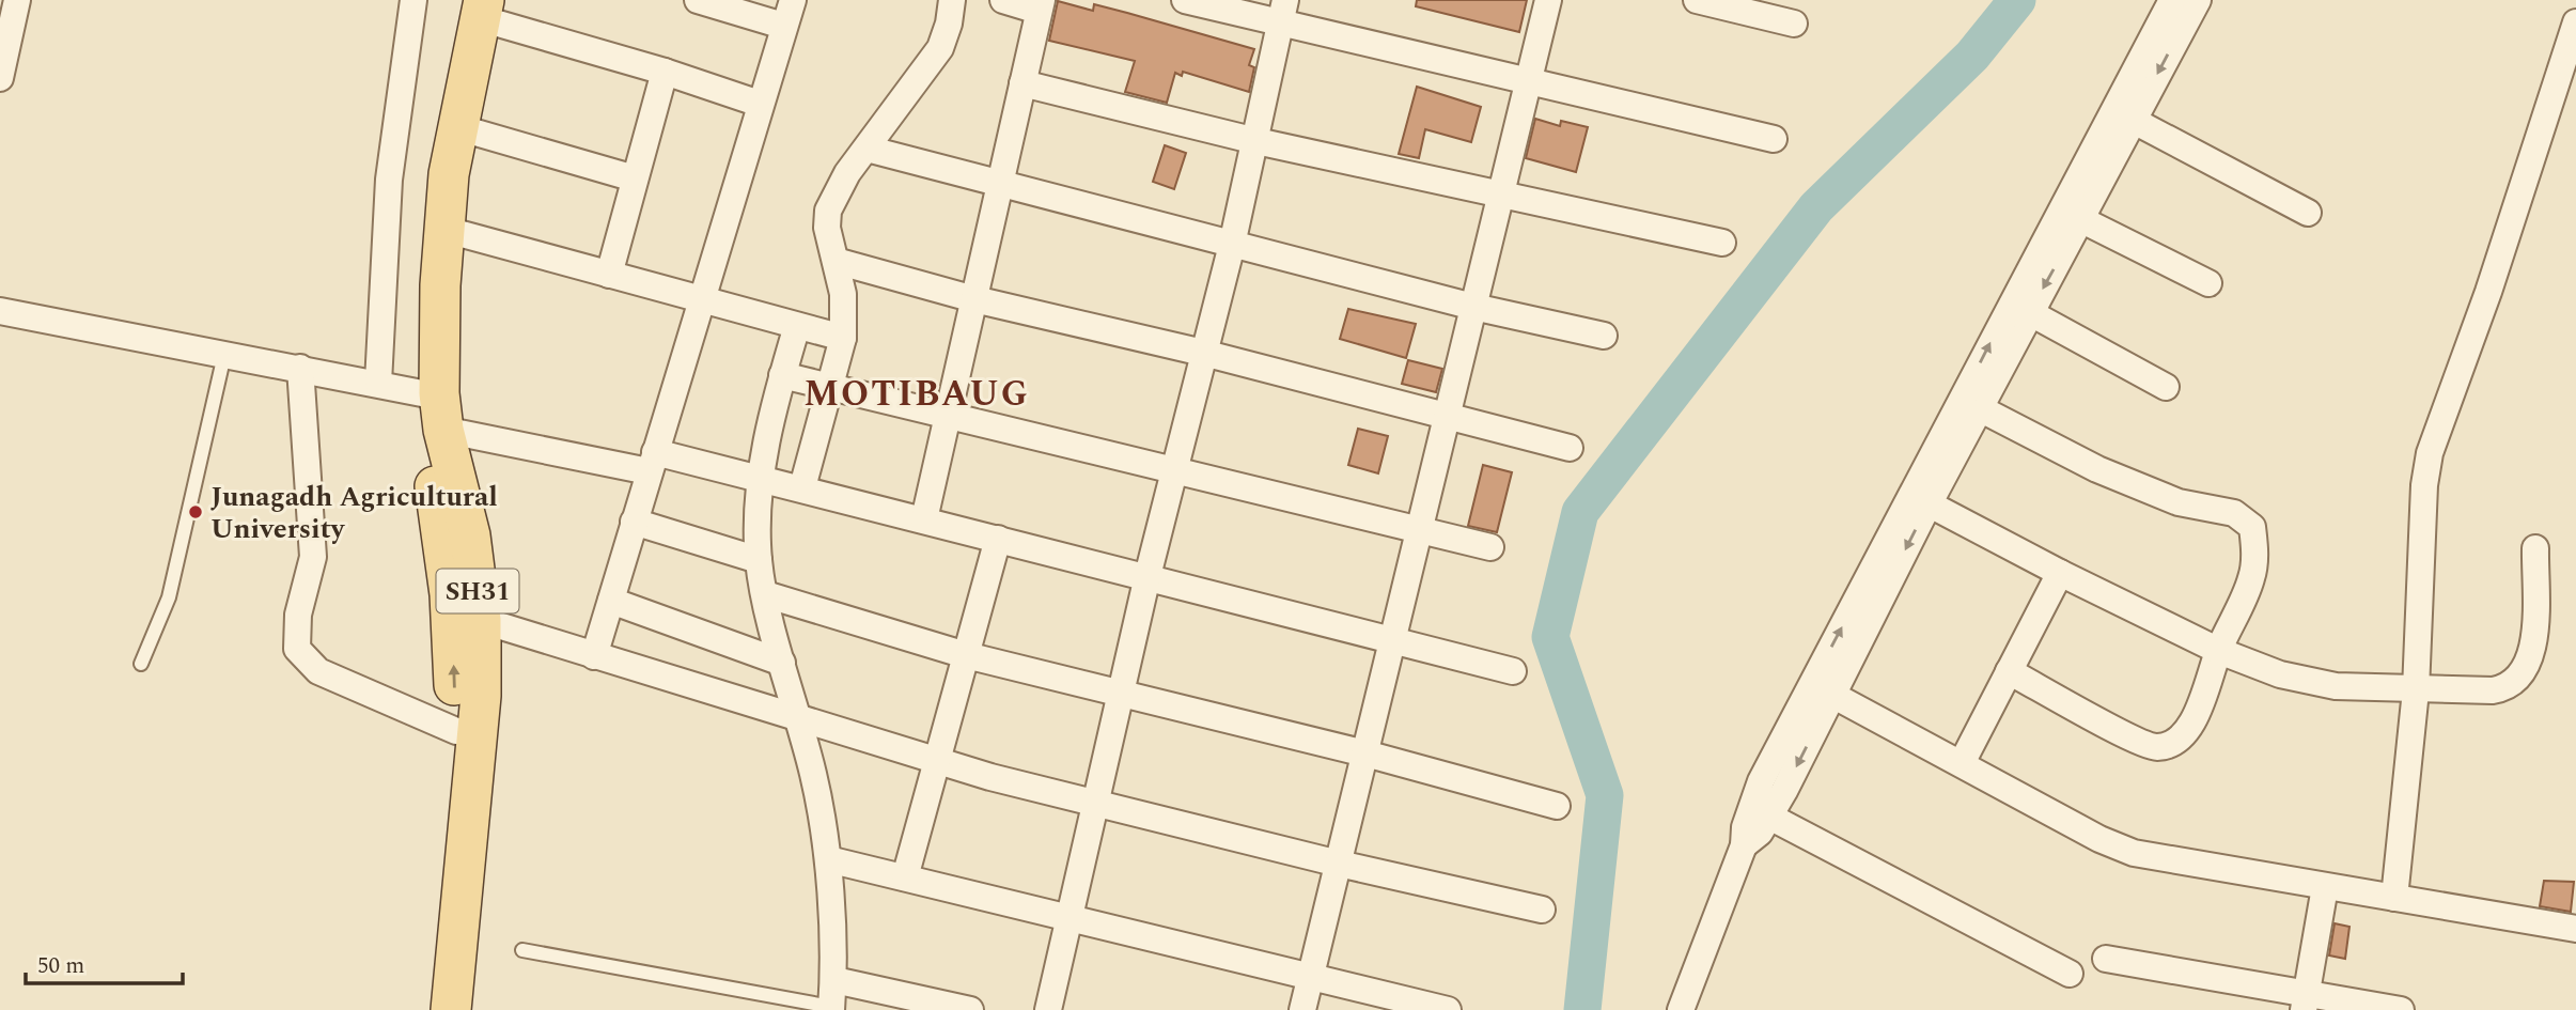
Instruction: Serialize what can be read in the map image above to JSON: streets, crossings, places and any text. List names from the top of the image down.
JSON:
{
  "streets": {
    "main road": ["SH31"]
  },
  "districts": ["MOTIBAUG"],
  "places": ["Junagadh Agricultural University"],
  "scale_bar": "50 m"
}
